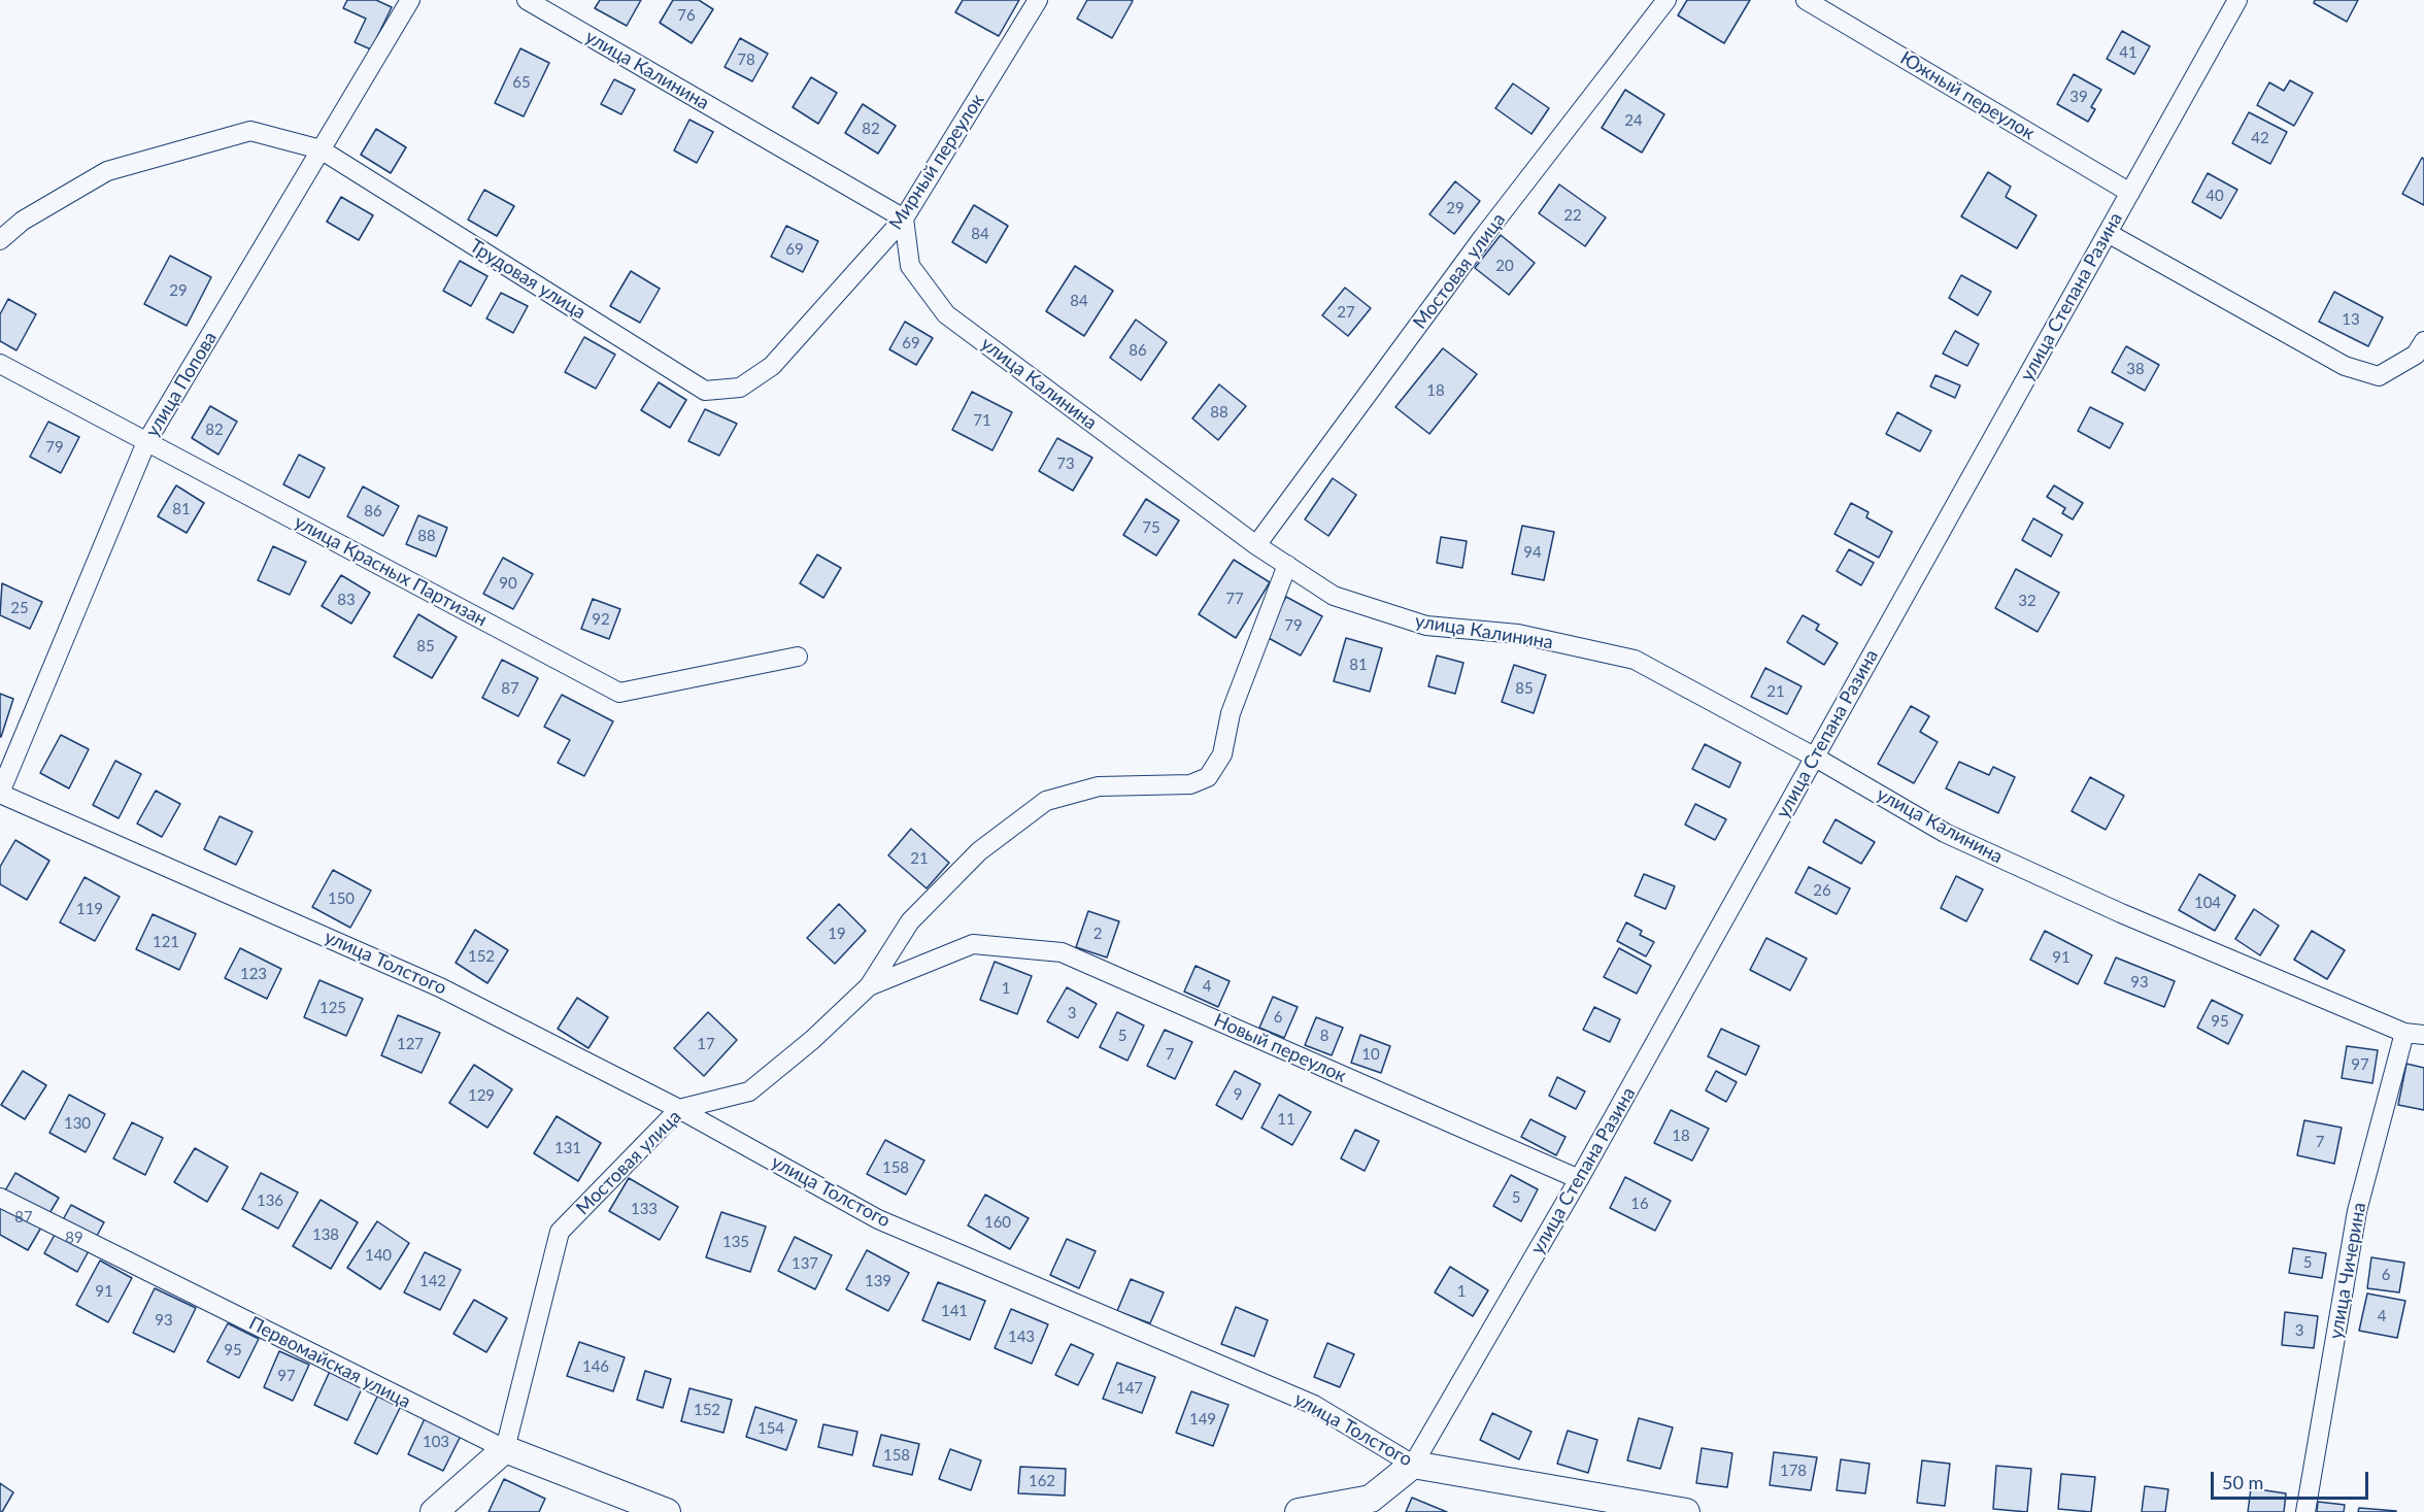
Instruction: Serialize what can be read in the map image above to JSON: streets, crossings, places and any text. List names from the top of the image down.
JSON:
{
  "streets": {
    "main road": ["улица Толстого", "Первомайская улица"],
    "street": [
      "улица Калинина",
      "Южный переулок",
      "Мирный переулок",
      "Мостовая улица",
      "Трудовая улица",
      "улица Степана Разина",
      "улица Попова",
      "улица Красных Партизан",
      "Новый переулок",
      "улица Чичерина"
    ]
  },
  "crossings": [
    ["улица Калинина", "Мирный переулок"],
    ["улица Калинина", "Мостовая улица"],
    ["улица Калинина", "улица Степана Разина"],
    ["улица Калинина", "улица Чичерина"],
    ["Южный переулок", "улица Степана Разина"],
    ["Мирный переулок", "Трудовая улица"],
    ["Мостовая улица", "улица Толстого"],
    ["Мостовая улица", "Новый переулок"],
    ["Мостовая улица", "Первомайская улица"],
    ["Трудовая улица", "улица Попова"],
    ["улица Степана Разина", "улица Толстого"],
    ["улица Степана Разина", "Новый переулок"],
    ["улица Попова", "улица Красных Партизан"],
    ["улица Попова", "улица Толстого"]
  ],
  "house_numbers": [
    "76",
    "41",
    "78",
    "65",
    "39",
    "24",
    "82",
    "42",
    "40",
    "29",
    "22",
    "84",
    "69",
    "20",
    "29",
    "84",
    "27",
    "13",
    "69",
    "86",
    "38",
    "18",
    "88",
    "71",
    "82",
    "79",
    "73",
    "81",
    "86",
    "75",
    "88",
    "94",
    "90",
    "77",
    "83",
    "32",
    "25",
    "92",
    "79",
    "85",
    "81",
    "87",
    "85",
    "21",
    "21",
    "26",
    "150",
    "104",
    "119",
    "19",
    "2",
    "121",
    "152",
    "91",
    "123",
    "93",
    "4",
    "1",
    "125",
    "3",
    "6",
    "95",
    "5",
    "8",
    "127",
    "17",
    "7",
    "10",
    "97",
    "9",
    "129",
    "11",
    "130",
    "18",
    "7",
    "131",
    "158",
    "5",
    "136",
    "16",
    "133",
    "87",
    "160",
    "138",
    "89",
    "135",
    "140",
    "5",
    "137",
    "6",
    "142",
    "139",
    "91",
    "1",
    "141",
    "4",
    "93",
    "3",
    "143",
    "95",
    "146",
    "97",
    "147",
    "152",
    "149",
    "154",
    "103",
    "158",
    "178",
    "162"
  ],
  "scale_bar": "50 m"
}
